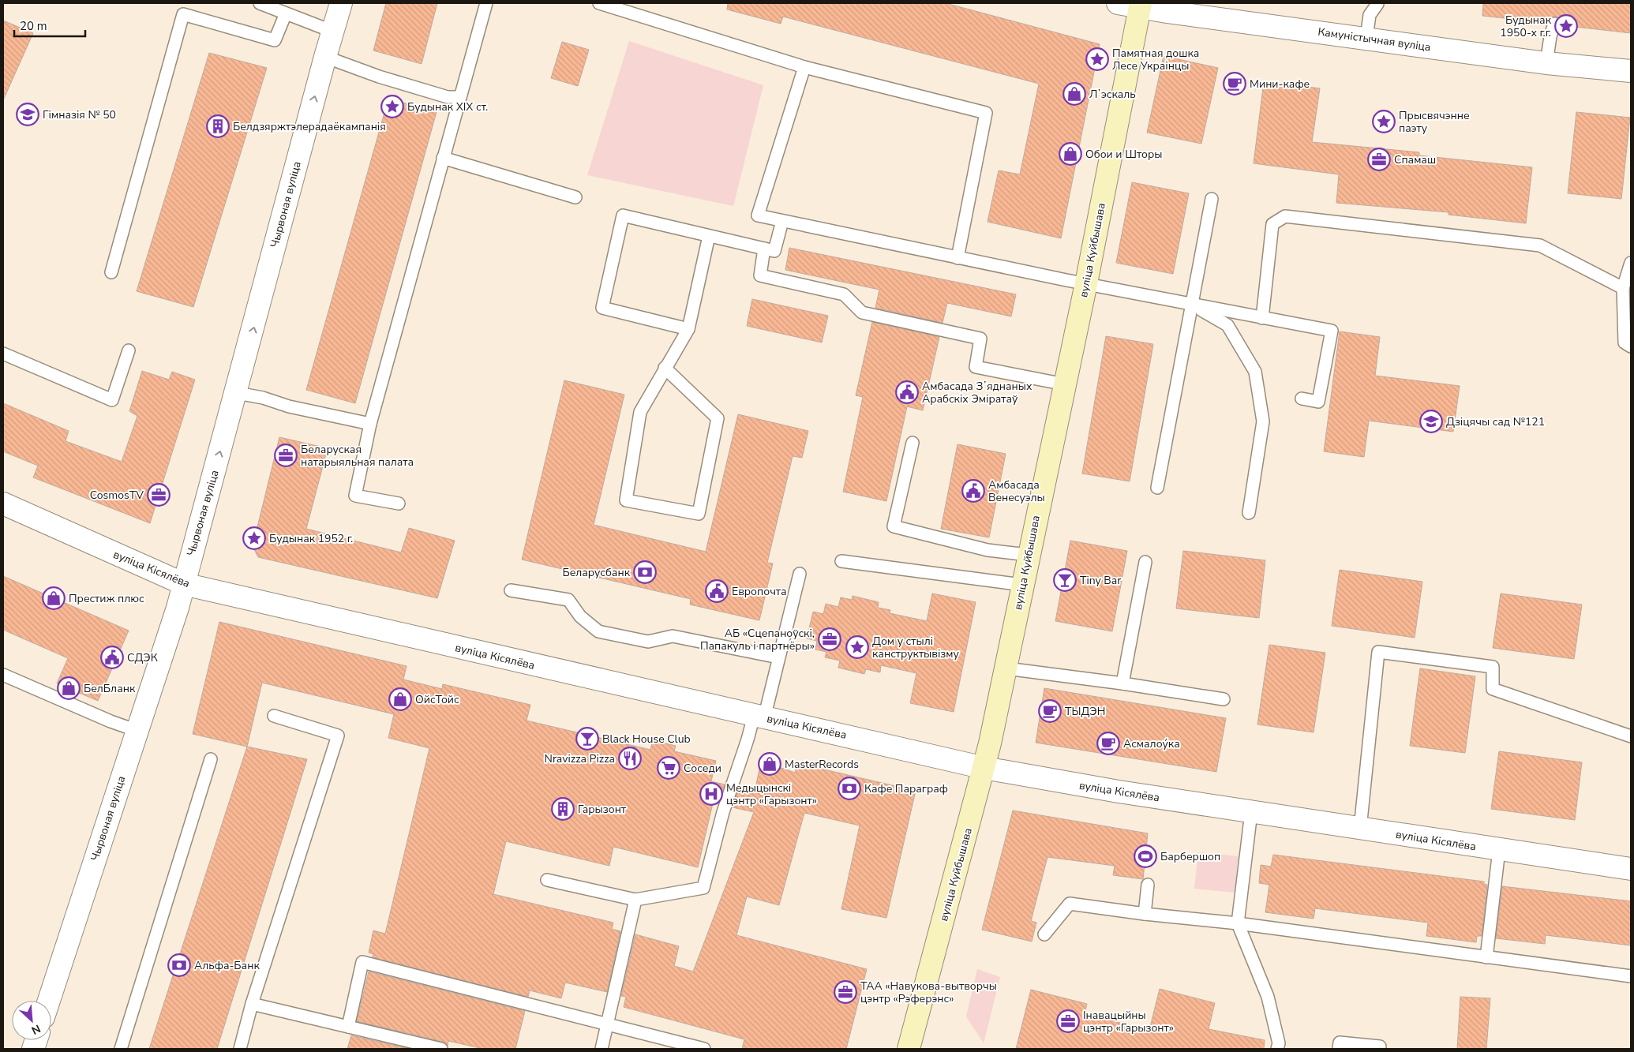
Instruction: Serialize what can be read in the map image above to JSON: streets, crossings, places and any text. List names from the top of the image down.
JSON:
{
  "streets": {
    "main road": ["вуліца Куйбышава"],
    "street": ["Камуністычная вуліца", "Чырвоная вуліца", "вуліца Кісялёва"]
  },
  "crossings": [
    ["Камуністычная вуліца", "вуліца Куйбышава"],
    ["Чырвоная вуліца", "вуліца Кісялёва"],
    ["вуліца Куйбышава", "вуліца Кісялёва"]
  ],
  "one_way": ["Чырвоная вуліца"],
  "places": {
    "place": [
      "Будынак 1950-х г.г.",
      "Памятная дошка Лесе Украінцы",
      "Будынак XIX ст.",
      "Прысвячэнне паэту",
      "Будынак 1952 г.",
      "Дом у стылі канструктывізму"
    ],
    "cafe": ["Мини-кафе", "ТЫДЭН", "Асмалоу́ка"],
    "shop": [
      "Лʼэскаль",
      "Обои и Шторы",
      "Престиж плюс",
      "БелБланк",
      "ОйсТойс",
      "MasterRecords"
    ],
    "school or university": ["Гімназія № 50", "Дзіцячы сад №121"],
    "building": ["Белдзяржтэлерадаёкампанія", "Гарызонт"],
    "office": [
      "Спамаш",
      "Беларуская натарыяльная палата",
      "CosmosTV",
      "АБ «Сцепаноўскі, Папакуль і партнёры»",
      "ТАА «Навукова-вытворчы цэнтр «Рэферэнс»",
      "Інавацыйны цэнтр «Гарызонт»"
    ],
    "public building": [
      "Амбасада Зʼяднаных Арабскіх Эміратаў",
      "Амбасада Венесуэлы",
      "Европочта",
      "СДЭК"
    ],
    "bank": ["Беларусбанк", "Кафе Параграф", "Альфа-Банк"],
    "bar": ["Tiny Bar", "Black House Club"],
    "restaurant": ["Nravizza Pizza"],
    "supermarket": ["Соседи"],
    "hospital": ["Медыцынскі цэнтр «Гарызонт»"],
    "sports": ["Барбершоп"]
  },
  "scale_bar": "20 m",
  "north": "bottom right"
}
